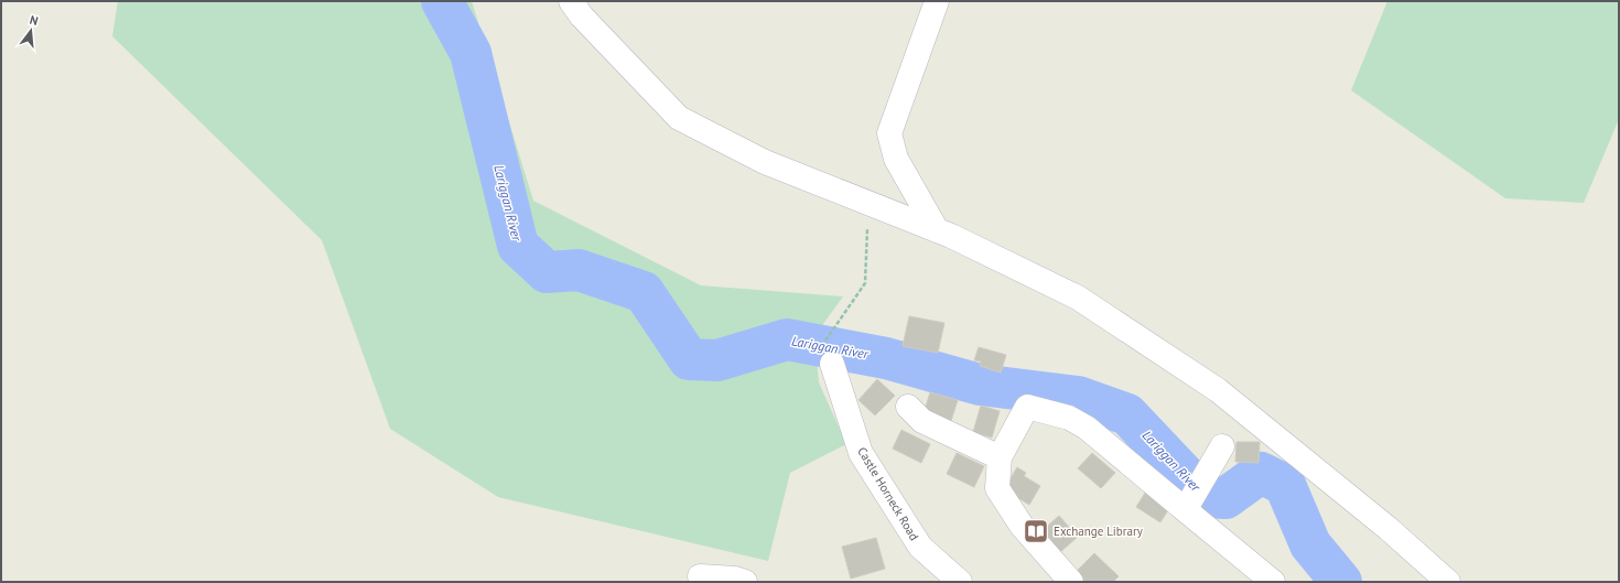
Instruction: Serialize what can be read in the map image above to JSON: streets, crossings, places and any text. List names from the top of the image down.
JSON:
{
  "streets": {
    "street": ["Castle Horneck Road"]
  },
  "water": ["Lariggan River"],
  "places": {
    "library": ["Exchange Library"]
  },
  "north": "top"
}
